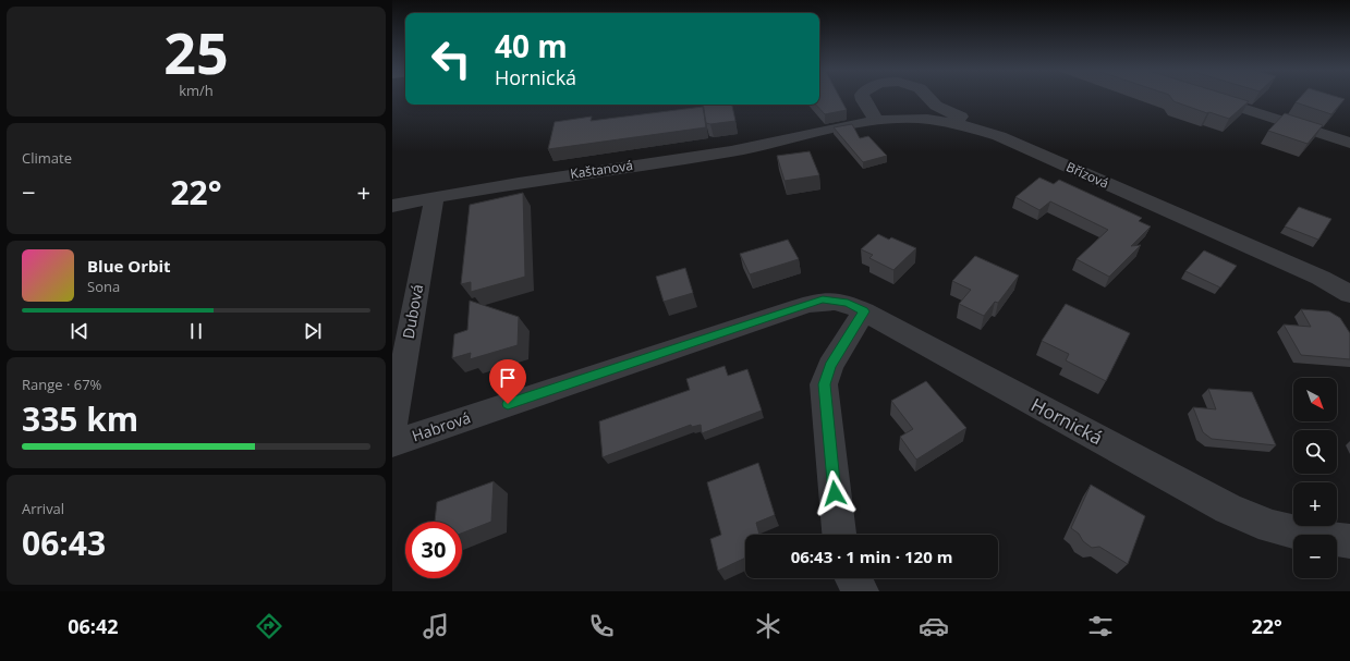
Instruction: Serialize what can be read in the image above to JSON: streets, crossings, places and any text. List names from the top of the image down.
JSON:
{
  "streets": {
    "street": [
      "Kaštanová",
      "Břízová",
      "Dubová",
      "Hornická",
      "Habrová"
    ]
  },
  "crossings": [
    ["Kaštanová", "Břízová"],
    ["Kaštanová", "Dubová"],
    ["Hornická", "Habrová"]
  ],
  "north": "bottom right",
  "page": {
    "tile": [
      ["25", "km/h"],
      "Climate",
      ["Range · 67%", "335 km"],
      ["Arrival", "06:43"]
    ],
    "turn": ["40 m", "Hornická"],
    "heat": ["−", "22°", "+"],
    "song": ["Blue Orbit", "Sona"],
    "map_buttons": ["+", "−"],
    "limit": "30",
    "trip": "06:43 · 1 min · 120 m",
    "tabs": ["06:42", "22°"]
  }
}
